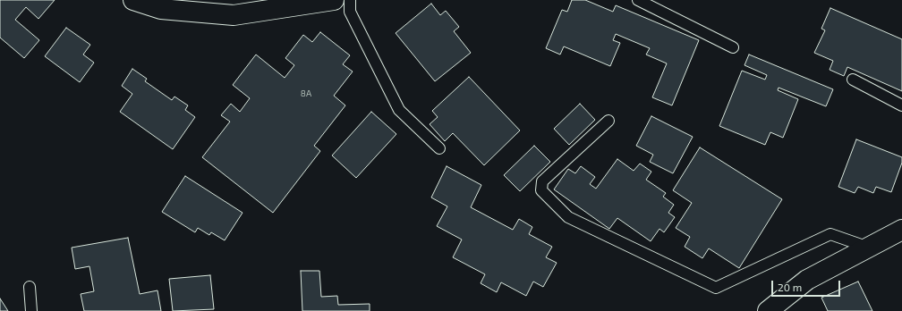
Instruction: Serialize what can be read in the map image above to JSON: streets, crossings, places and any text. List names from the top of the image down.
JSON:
{
  "house_numbers": ["8A"],
  "scale_bar": "20 m"
}
